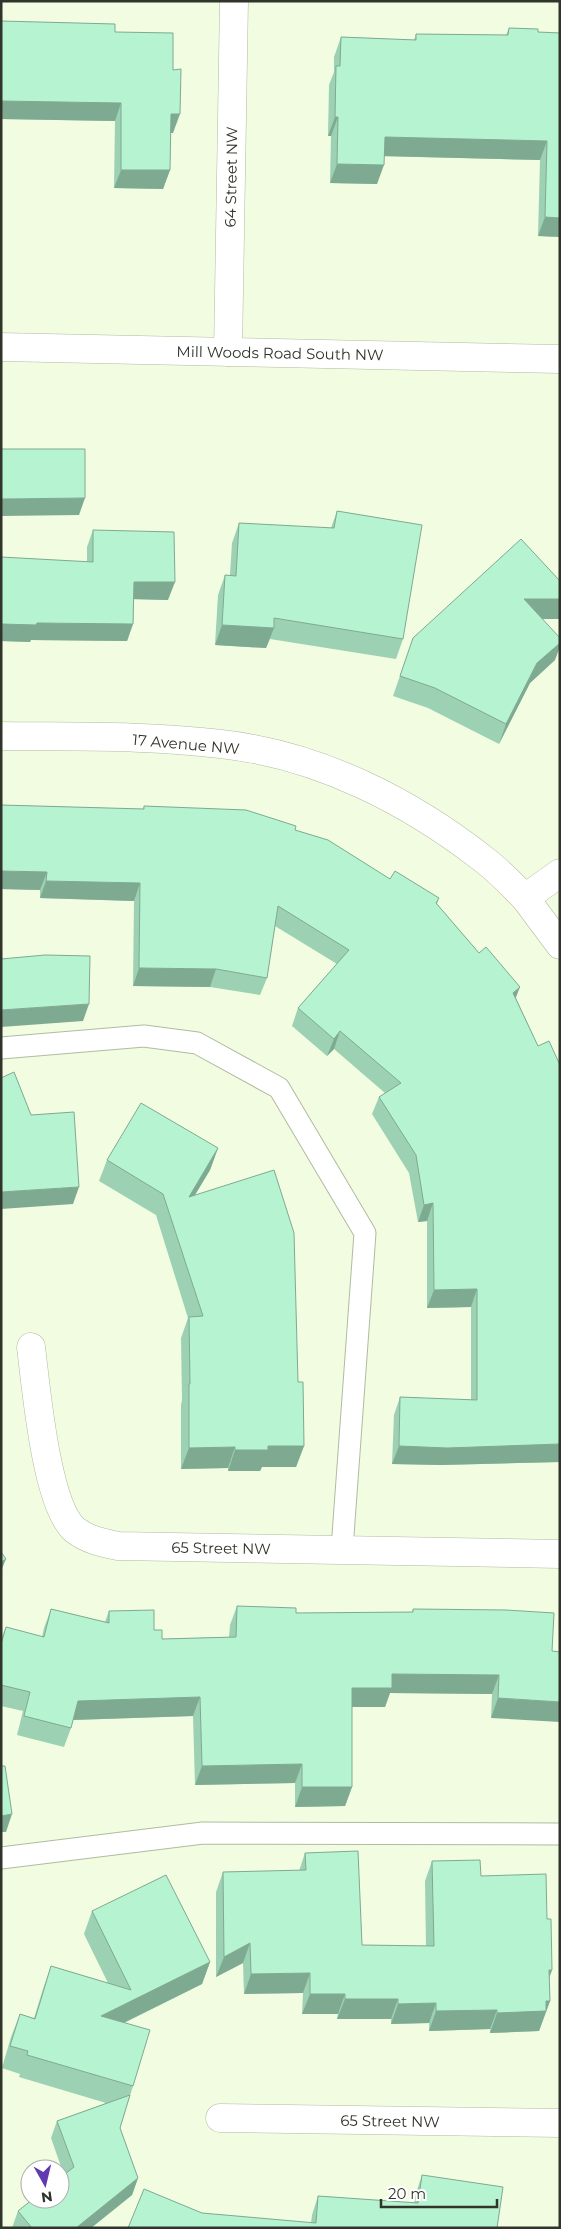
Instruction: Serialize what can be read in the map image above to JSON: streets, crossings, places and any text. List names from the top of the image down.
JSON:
{
  "streets": {
    "street": [
      "64 Street NW",
      "Mill Woods Road South NW",
      "17 Avenue NW",
      "65 Street NW"
    ]
  },
  "crossings": [
    ["64 Street NW", "Mill Woods Road South NW"]
  ],
  "scale_bar": "20 m",
  "north": "bottom"
}
